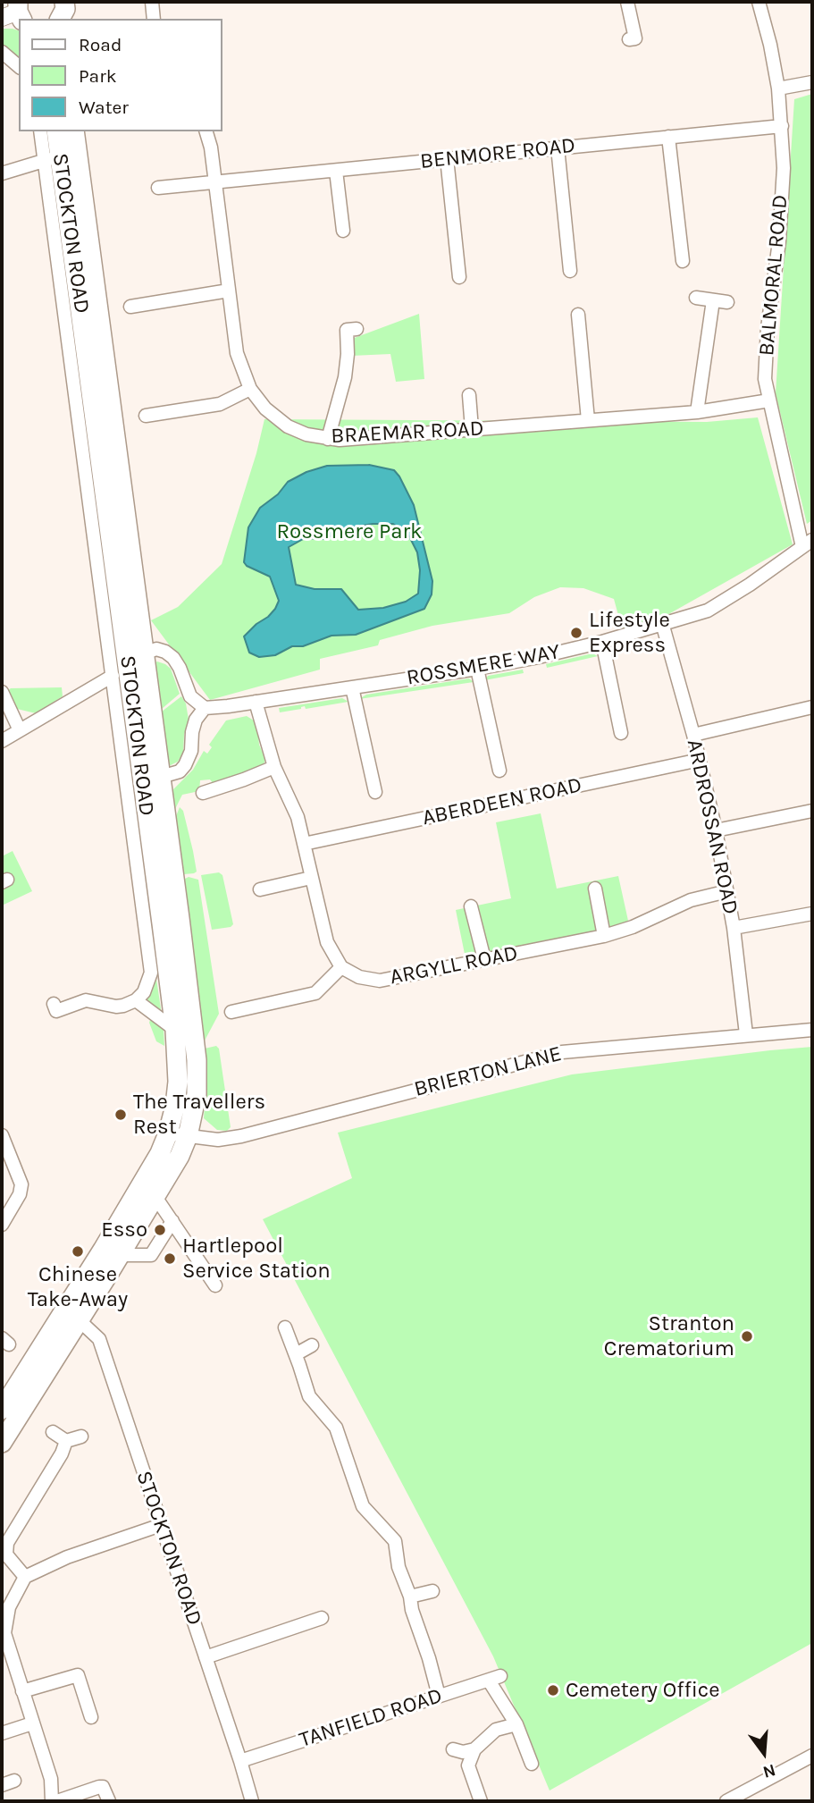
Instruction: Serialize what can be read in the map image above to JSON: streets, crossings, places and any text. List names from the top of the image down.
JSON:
{
  "streets": {
    "highway": ["STOCKTON ROAD"],
    "street": [
      "BENMORE ROAD",
      "BALMORAL ROAD",
      "BRAEMAR ROAD",
      "ROSSMERE WAY",
      "ABERDEEN ROAD",
      "ARDROSSAN ROAD",
      "ARGYLL ROAD",
      "BRIERTON LANE",
      "TANFIELD ROAD"
    ]
  },
  "crossings": [
    ["BENMORE ROAD", "BALMORAL ROAD"],
    ["BENMORE ROAD", "BRAEMAR ROAD"],
    ["STOCKTON ROAD", "BRIERTON LANE"],
    ["STOCKTON ROAD", "TANFIELD ROAD"],
    ["BALMORAL ROAD", "BRAEMAR ROAD"],
    ["BALMORAL ROAD", "ROSSMERE WAY"],
    ["ROSSMERE WAY", "ARDROSSAN ROAD"],
    ["ABERDEEN ROAD", "ARDROSSAN ROAD"],
    ["ARDROSSAN ROAD", "ARGYLL ROAD"],
    ["ARDROSSAN ROAD", "BRIERTON LANE"]
  ],
  "parks": ["Rossmere Park"],
  "places": [
    "Lifestyle Express",
    "The Travellers Rest",
    "Esso",
    "Chinese Take-Away",
    "Hartlepool Service Station",
    "Stranton Crematorium",
    "Cemetery Office"
  ],
  "legend": ["Road", "Park", "Water"],
  "north": "bottom"
}
